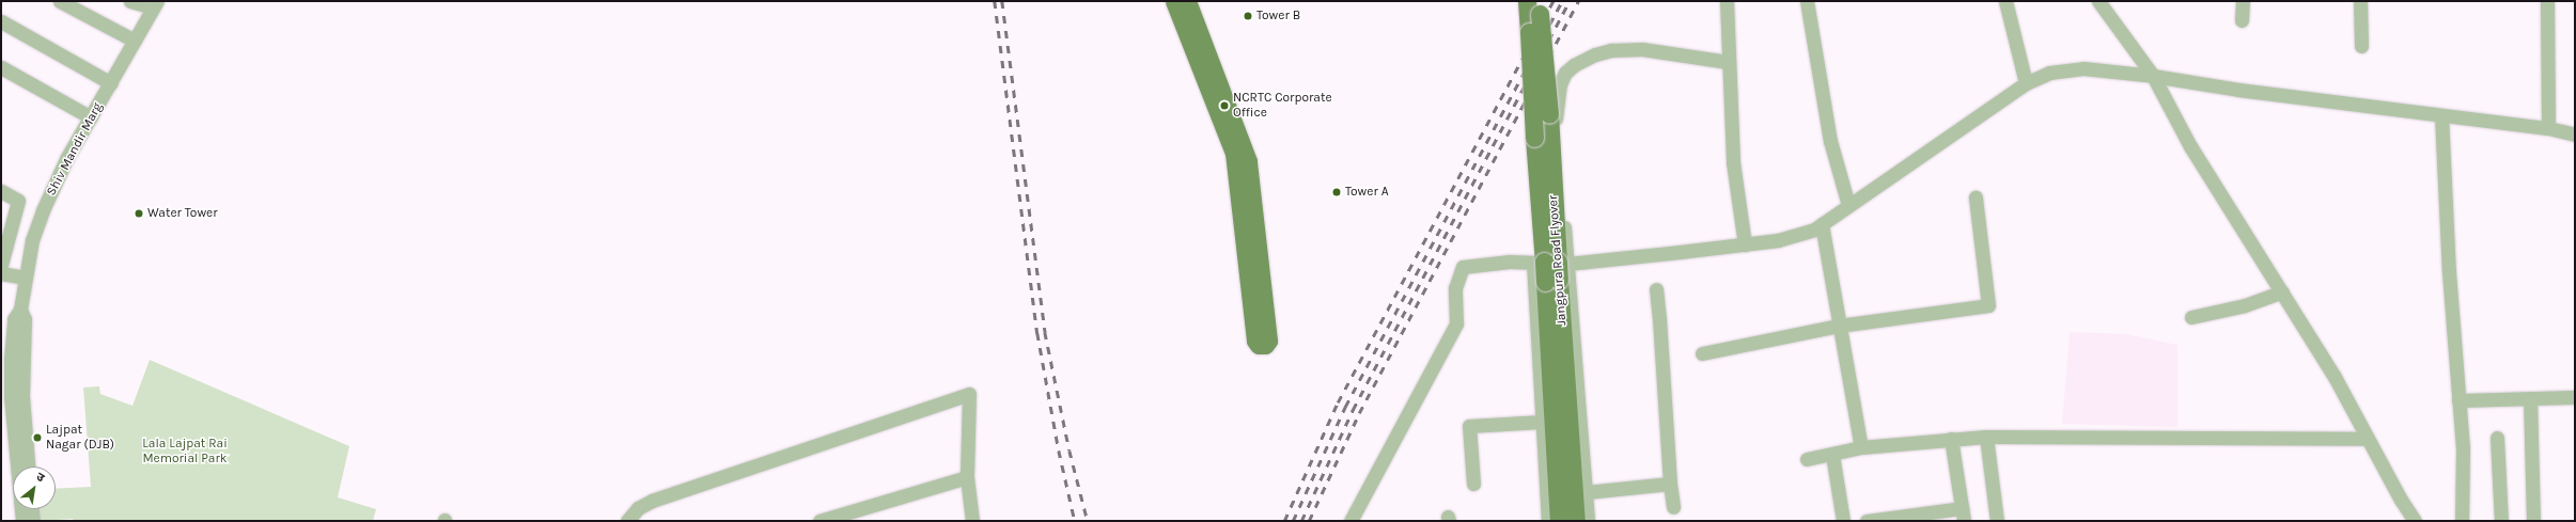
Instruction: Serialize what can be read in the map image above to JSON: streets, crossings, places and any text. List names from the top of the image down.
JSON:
{
  "streets": {
    "main road": ["Jangpura Road Flyover"],
    "street": ["Shiv Mandir Marg"]
  },
  "parks": ["Lala Lajpat Rai Memorial Park"],
  "places": [
    "Tower B",
    "NCRTC Corporate Office",
    "Tower A",
    "Water Tower",
    "Lajpat Nagar (DJB)"
  ],
  "north": "top right"
}
